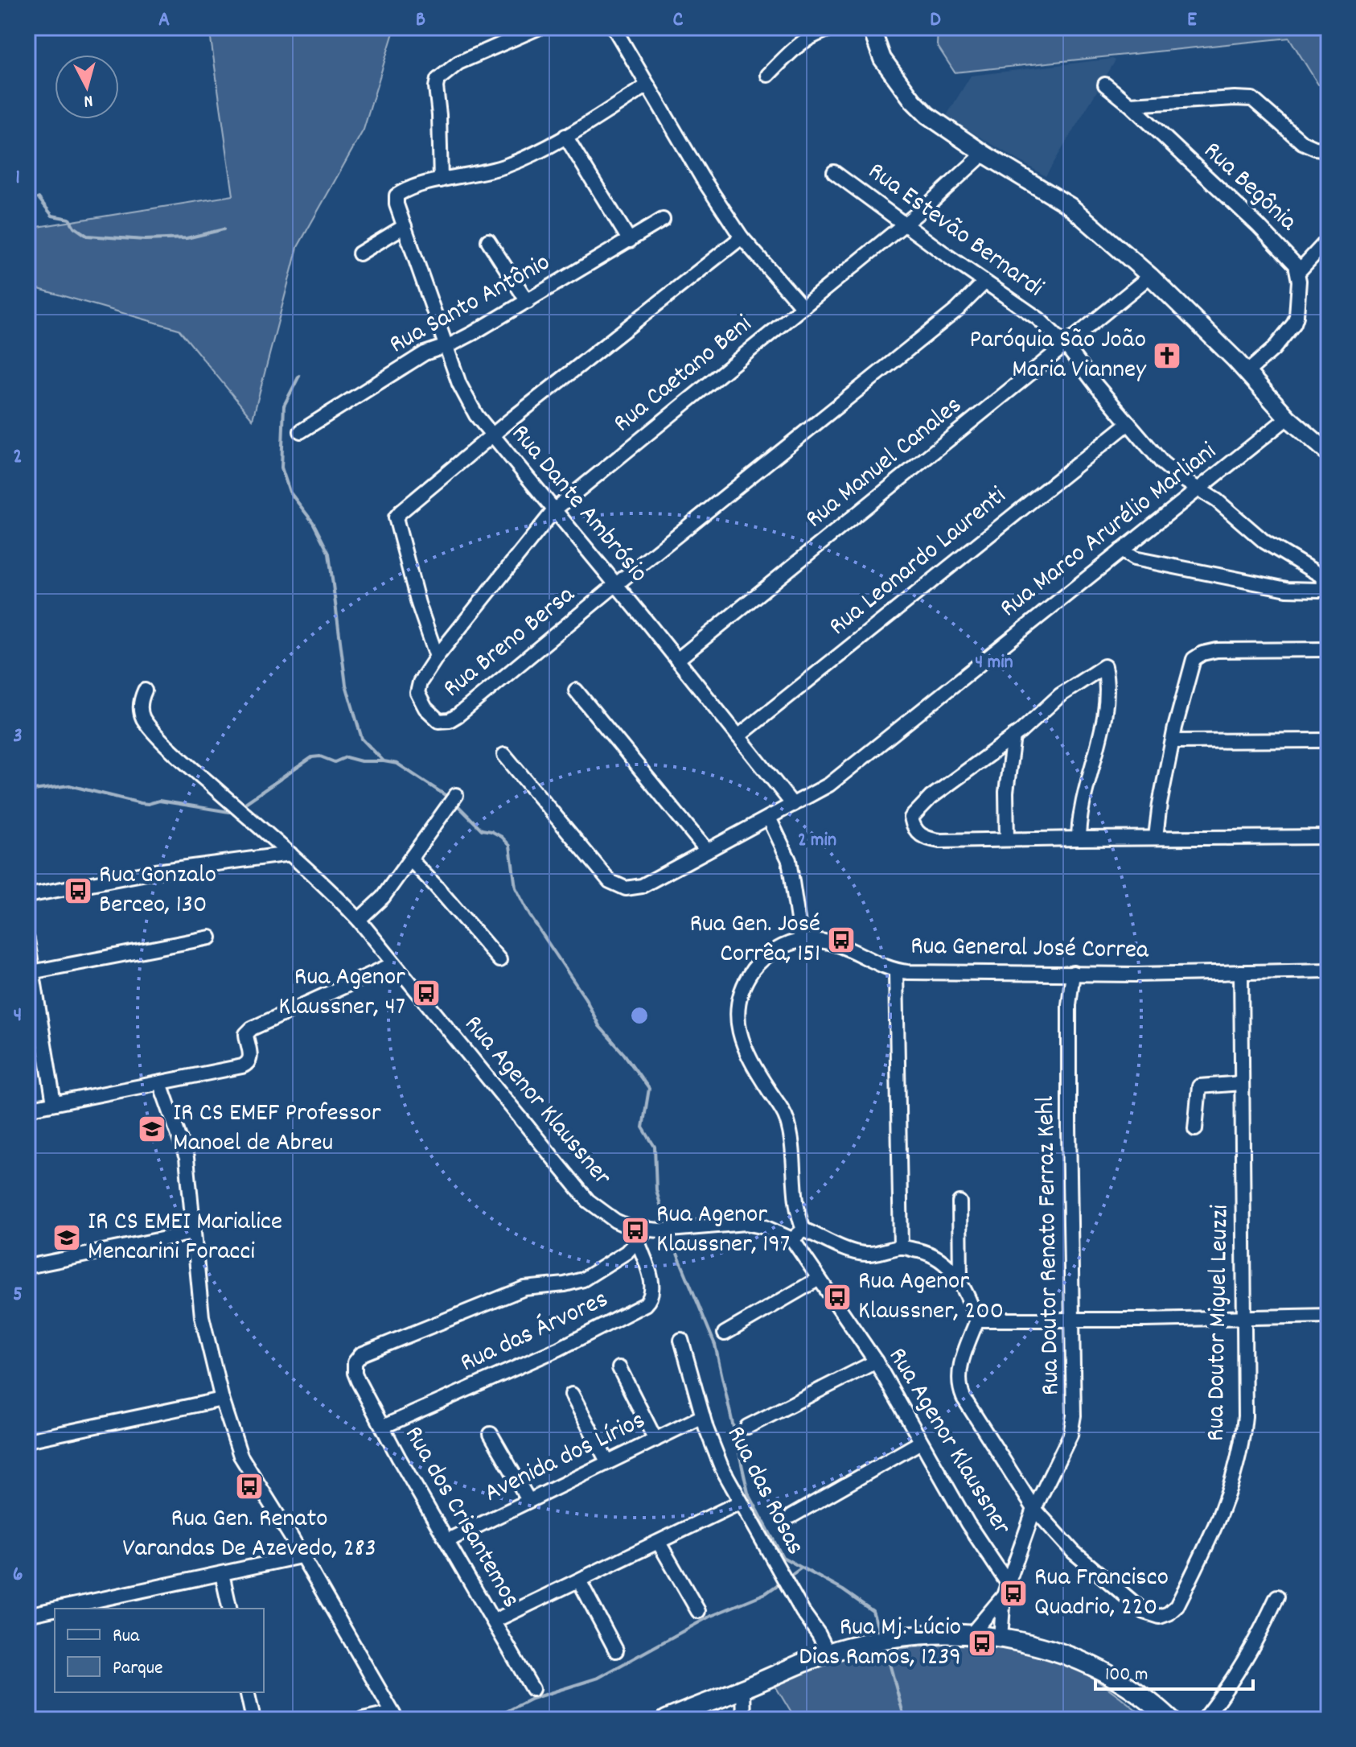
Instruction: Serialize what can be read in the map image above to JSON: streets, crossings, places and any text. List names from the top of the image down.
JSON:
{
  "streets": {
    "street": [
      "Rua Begônia",
      "Rua Estevão Bernardi",
      "Rua Santo Antônio",
      "Rua Caetano Beni",
      "Rua Manuel Canales",
      "Rua Dante Ambrósio",
      "Rua Marco Arurélio Marliani",
      "Rua Leonardo Laurenti",
      "Rua Breno Bersa",
      "Rua General José Correa",
      "Rua Agenor Klaussner",
      "Rua Doutor Renato Ferraz Kehl",
      "Rua Doutor Miguel Leuzzi",
      "Rua das Árvores",
      "Avenida dos Lírios",
      "Rua das Rosas",
      "Rua dos Crisantemos"
    ]
  },
  "crossings": [
    ["Rua Estevão Bernardi", "Rua Caetano Beni"],
    ["Rua Estevão Bernardi", "Rua Manuel Canales"],
    ["Rua Estevão Bernardi", "Rua Marco Arurélio Marliani"],
    ["Rua Estevão Bernardi", "Rua Leonardo Laurenti"],
    ["Rua Estevão Bernardi", "Rua Breno Bersa"],
    ["Rua Santo Antônio", "Rua Dante Ambrósio"],
    ["Rua Caetano Beni", "Rua Dante Ambrósio"],
    ["Rua Caetano Beni", "Rua Breno Bersa"],
    ["Rua Manuel Canales", "Rua Dante Ambrósio"],
    ["Rua Dante Ambrósio", "Rua Marco Arurélio Marliani"],
    ["Rua Dante Ambrósio", "Rua Leonardo Laurenti"],
    ["Rua Dante Ambrósio", "Rua Breno Bersa"],
    ["Rua General José Correa", "Rua Doutor Renato Ferraz Kehl"],
    ["Rua General José Correa", "Rua Doutor Miguel Leuzzi"],
    ["Rua Agenor Klaussner", "Rua Doutor Renato Ferraz Kehl"],
    ["Rua Agenor Klaussner", "Rua das Árvores"],
    ["Rua Doutor Renato Ferraz Kehl", "Rua Doutor Miguel Leuzzi"],
    ["Rua das Árvores", "Rua dos Crisantemos"],
    ["Avenida dos Lírios", "Rua das Rosas"],
    ["Avenida dos Lírios", "Rua dos Crisantemos"]
  ],
  "places": {
    "church": ["Paróquia São João Maria Vianney"],
    "bus stop": [
      "Rua Gonzalo Berceo, 130",
      "Rua Gen. José Corrêa, 151",
      "Rua Agenor Klaussner, 47",
      "Rua Agenor Klaussner, 197",
      "Rua Agenor Klaussner, 200",
      "Rua Gen. Renato Varandas De Azevedo, 283",
      "Rua Francisco Quadrio, 220",
      "Rua Mj. Lúcio Dias Ramos, 1239"
    ],
    "school or university": ["IR CS EMEF Professor Manoel de Abreu", "IR CS EMEI Marialice Mencarini Foracci"]
  },
  "legend": ["Rua", "Parque"],
  "scale_bar": "100 m",
  "north": "bottom",
  "grid": {
    "columns": [
      "A",
      "B",
      "C",
      "D",
      "E"
    ],
    "rows": [
      "1",
      "2",
      "3",
      "4",
      "5",
      "6"
    ]
  },
  "rings": ["4 min", "2 min"]
}
